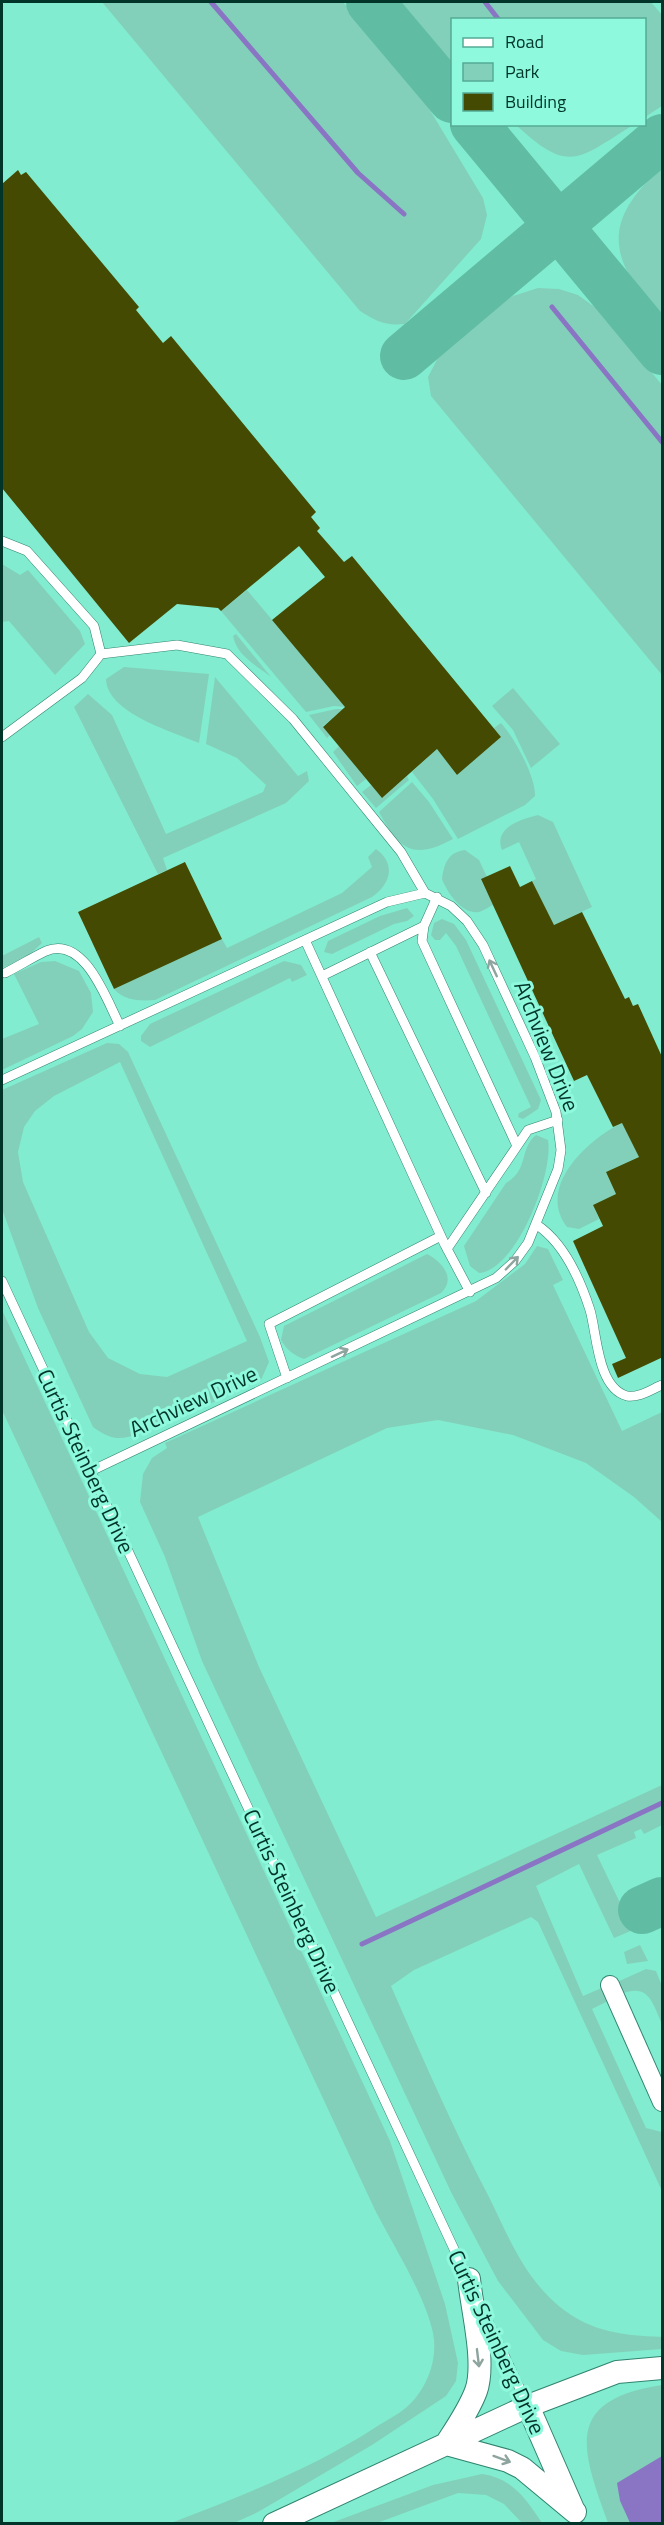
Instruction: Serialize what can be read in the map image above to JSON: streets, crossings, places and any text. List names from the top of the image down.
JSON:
{
  "streets": {
    "street": ["Curtis Steinberg Drive"],
    "lane": ["Archview Drive"]
  },
  "crossings": [
    ["Archview Drive", "Curtis Steinberg Drive"]
  ],
  "legend": ["Road", "Park", "Building"]
}
